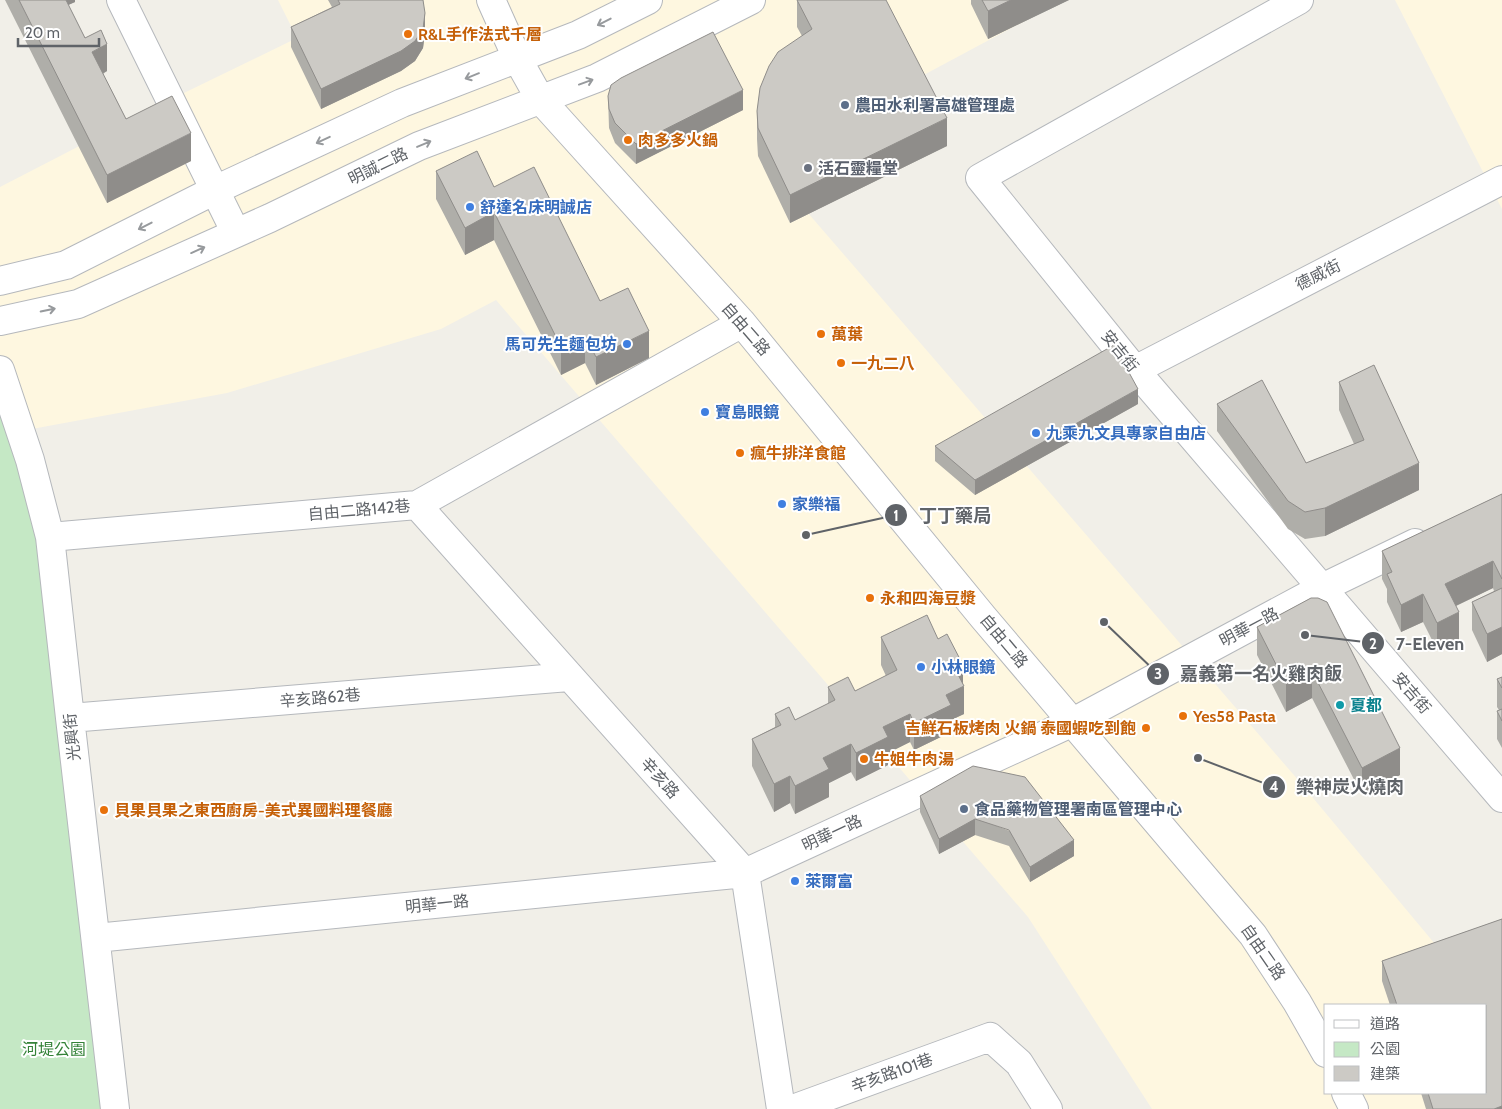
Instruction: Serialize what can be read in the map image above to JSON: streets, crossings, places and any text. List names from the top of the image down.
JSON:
{
  "streets": {
    "street": [
      "明誠二路",
      "德威街",
      "自由二路",
      "安吉街",
      "自由二路142巷",
      "明華一路",
      "辛亥路62巷",
      "光興街",
      "辛亥路",
      "辛亥路101巷"
    ]
  },
  "crossings": [
    ["明誠二路", "自由二路"],
    ["德威街", "安吉街"],
    ["自由二路", "自由二路142巷"],
    ["自由二路", "明華一路"],
    ["安吉街", "明華一路"],
    ["自由二路142巷", "光興街"],
    ["自由二路142巷", "辛亥路"],
    ["明華一路", "光興街"],
    ["明華一路", "辛亥路"],
    ["辛亥路62巷", "光興街"],
    ["辛亥路62巷", "辛亥路"]
  ],
  "parks": ["河堤公園"],
  "places": [
    "R&L手作法式千層",
    "農田水利署高雄管理處",
    "肉多多火鍋",
    "活石靈糧堂",
    "舒達名床明誠店",
    "萬葉",
    "馬可先生麵包坊",
    "一九二八",
    "寶島眼鏡",
    "九乘九文具專家自由店",
    "瘋牛排洋食館",
    "家樂福",
    "丁丁藥局",
    "永和四海豆漿",
    "嘉義第一名火雞肉飯",
    "7-Eleven",
    "小林眼鏡",
    "夏都",
    "Yes58 Pasta",
    "吉鮮石板烤肉 火鍋 泰國蝦吃到飽",
    "樂神炭火燒肉",
    "牛姐牛肉湯",
    "食品藥物管理署南區管理中心",
    "貝果貝果之東西廚房-美式異國料理餐廳",
    "萊爾富"
  ],
  "legend": ["道路", "公園", "建築"],
  "scale_bar": "20 m"
}
